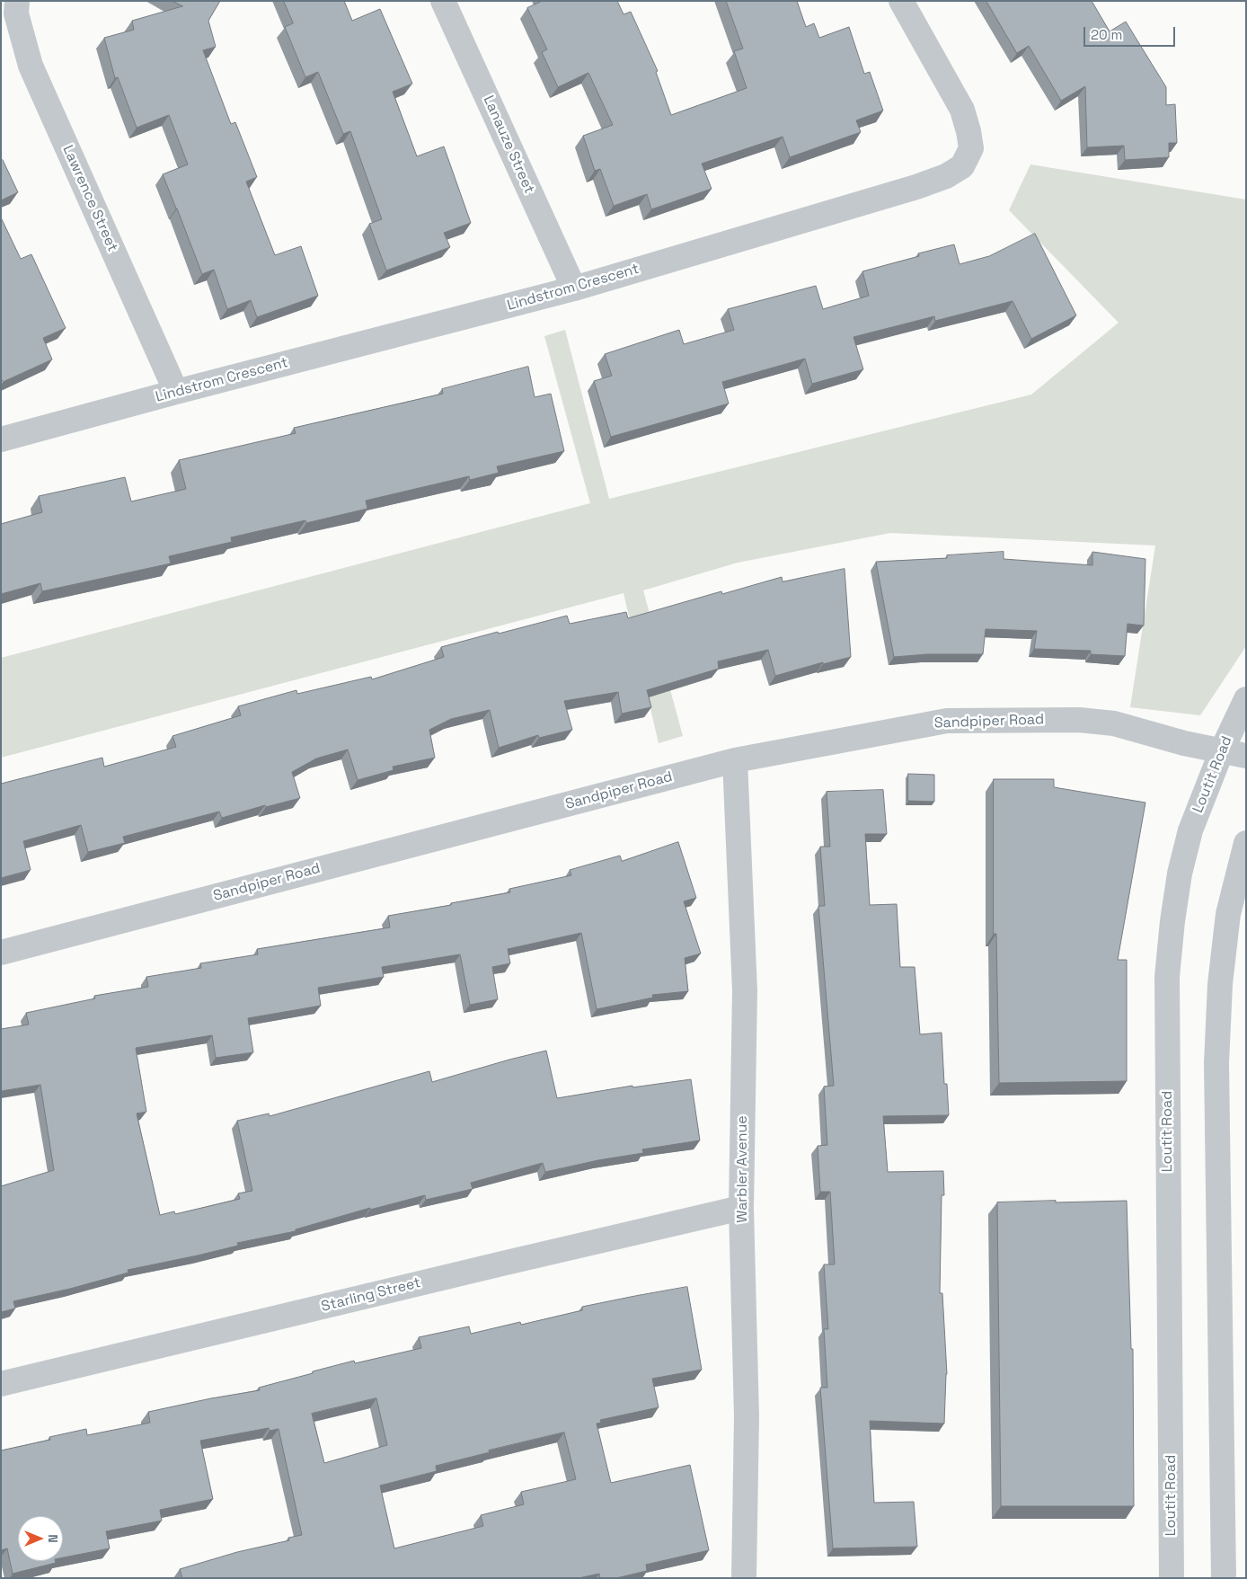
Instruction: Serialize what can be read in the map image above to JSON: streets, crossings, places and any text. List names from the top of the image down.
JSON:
{
  "streets": {
    "street": [
      "Lanauze Street",
      "Lawrence Street",
      "Lindstrom Crescent",
      "Sandpiper Road",
      "Loutit Road",
      "Warbler Avenue",
      "Starling Street"
    ]
  },
  "crossings": [
    ["Lanauze Street", "Lindstrom Crescent"],
    ["Lawrence Street", "Lindstrom Crescent"],
    ["Sandpiper Road", "Loutit Road"],
    ["Sandpiper Road", "Warbler Avenue"],
    ["Warbler Avenue", "Starling Street"]
  ],
  "scale_bar": "20 m",
  "north": "right"
}
